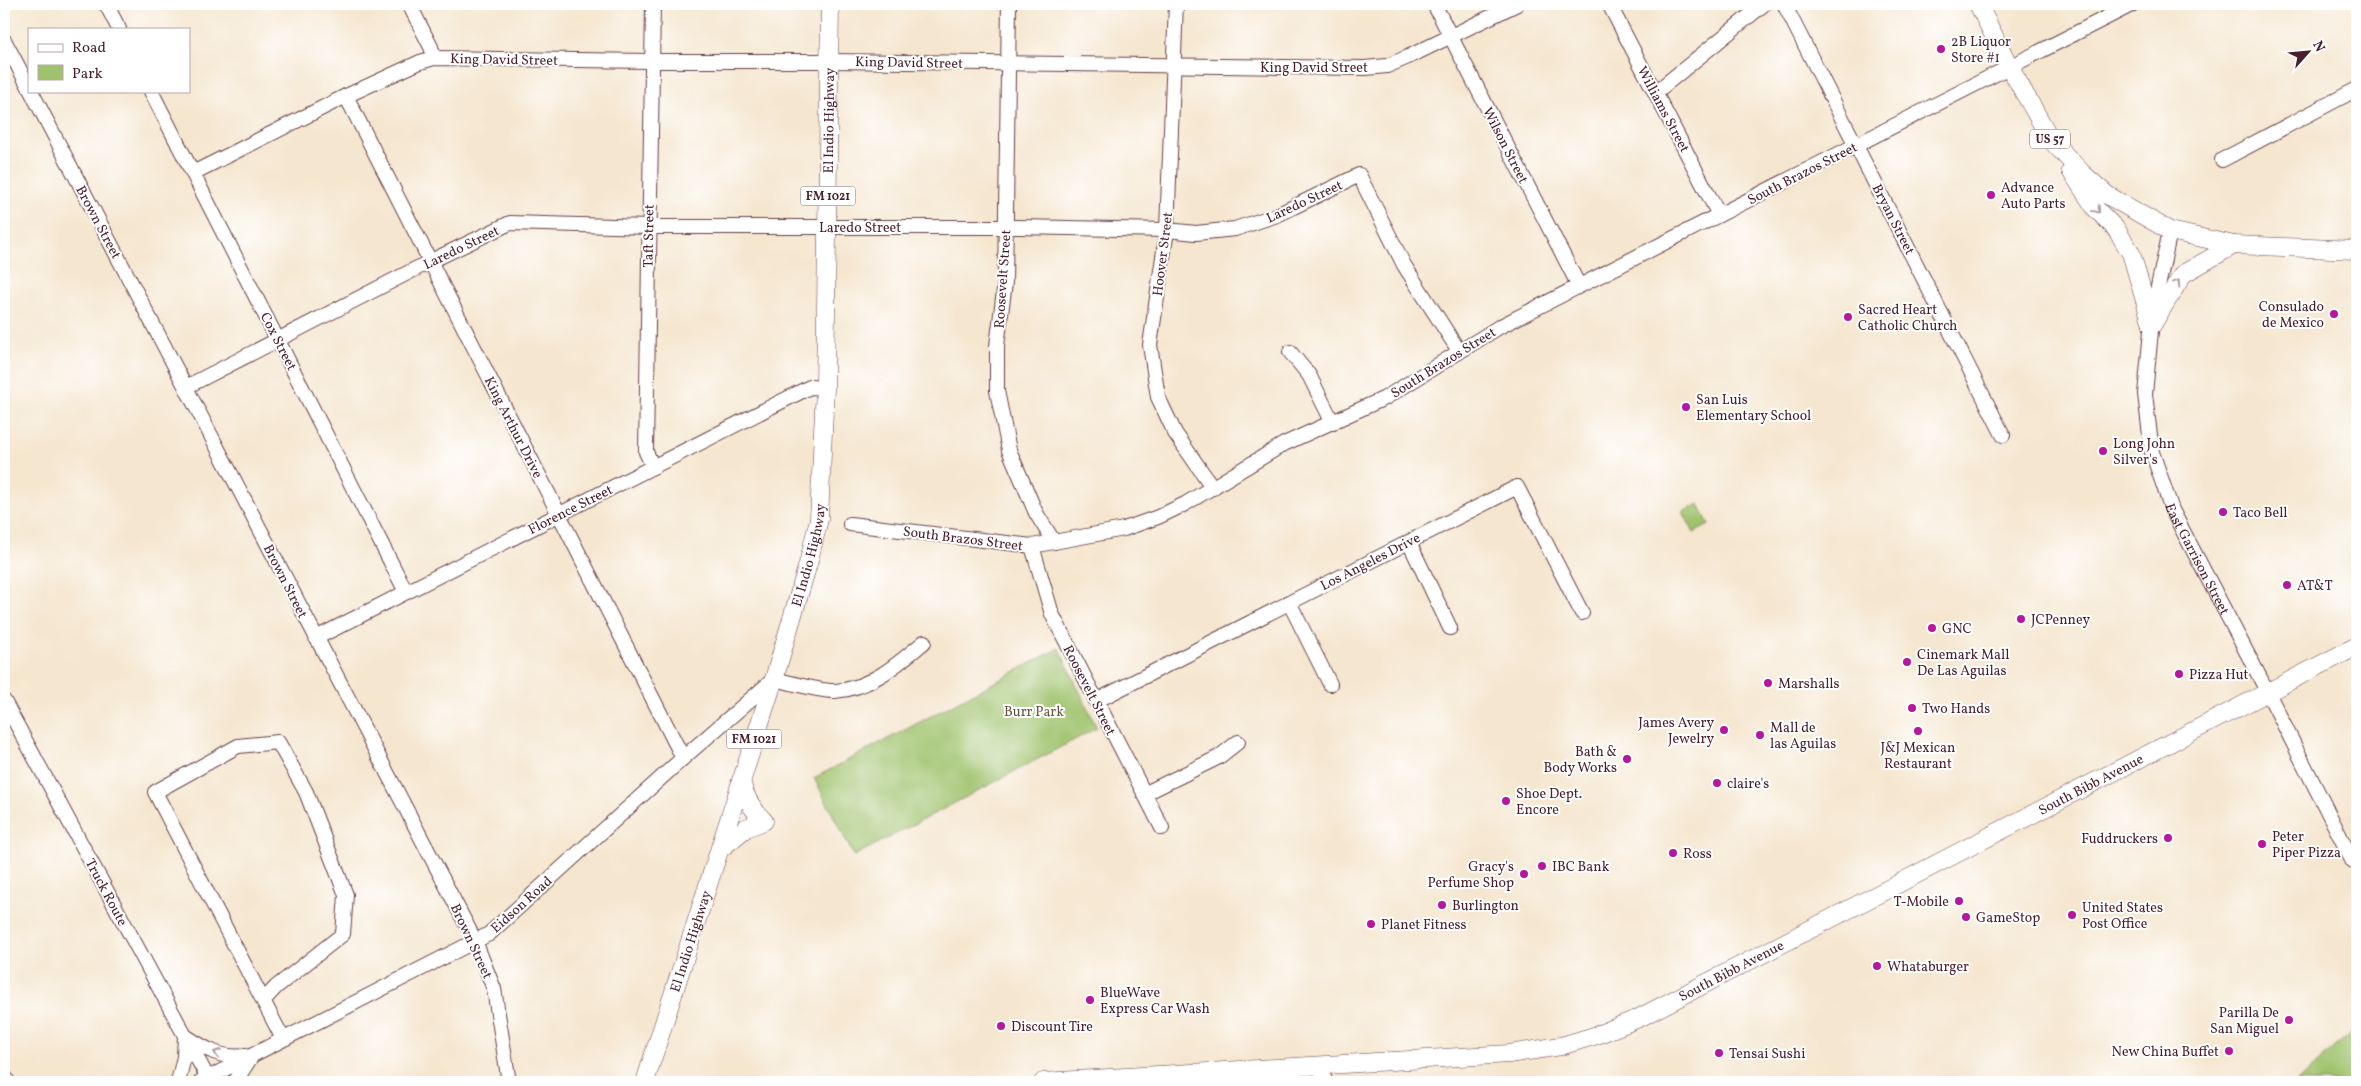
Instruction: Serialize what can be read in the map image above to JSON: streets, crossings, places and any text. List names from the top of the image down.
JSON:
{
  "streets": {
    "main road": [
      "El Indio Highway",
      "US 57",
      "FM 1021",
      "South Bibb Avenue"
    ],
    "street": [
      "King David Street",
      "Williams Street",
      "Wilson Street",
      "South Brazos Street",
      "Laredo Street",
      "Bryan Street",
      "Brown Street",
      "Taft Street",
      "Hoover Street",
      "Roosevelt Street",
      "Cox Street",
      "King Arthur Drive",
      "Florence Street",
      "East Garrison Street",
      "Los Angeles Drive",
      "Truck Route",
      "Eidson Road"
    ]
  },
  "crossings": [
    ["King David Street", "El Indio Highway"],
    ["King David Street", "Wilson Street"],
    ["King David Street", "Taft Street"],
    ["King David Street", "Hoover Street"],
    ["King David Street", "Roosevelt Street"],
    ["King David Street", "Cox Street"],
    ["King David Street", "King Arthur Drive"],
    ["Williams Street", "South Brazos Street"],
    ["El Indio Highway", "Laredo Street"],
    ["El Indio Highway", "Florence Street"],
    ["El Indio Highway", "Eidson Road"],
    ["US 57", "South Brazos Street"],
    ["US 57", "East Garrison Street"],
    ["Wilson Street", "South Brazos Street"],
    ["South Brazos Street", "Laredo Street"],
    ["South Brazos Street", "Bryan Street"],
    ["South Brazos Street", "Hoover Street"],
    ["South Brazos Street", "Roosevelt Street"],
    ["Laredo Street", "Brown Street"],
    ["Laredo Street", "Taft Street"],
    ["Laredo Street", "Hoover Street"],
    ["Laredo Street", "Roosevelt Street"],
    ["Laredo Street", "Cox Street"],
    ["Laredo Street", "King Arthur Drive"],
    ["Brown Street", "Florence Street"],
    ["Brown Street", "Eidson Road"],
    ["Taft Street", "Florence Street"],
    ["Roosevelt Street", "Los Angeles Drive"],
    ["Cox Street", "Florence Street"],
    ["King Arthur Drive", "Florence Street"],
    ["King Arthur Drive", "Eidson Road"],
    ["East Garrison Street", "South Bibb Avenue"],
    ["Truck Route", "Eidson Road"]
  ],
  "parks": ["Burr Park"],
  "places": [
    "2B Liquor Store #1",
    "Advance Auto Parts",
    "Consulado de Mexico",
    "Sacred Heart Catholic Church",
    "San Luis Elementary School",
    "Long John Silver's",
    "Taco Bell",
    "AT&T",
    "JCPenney",
    "GNC",
    "Cinemark Mall De Las Aguilas",
    "Pizza Hut",
    "Marshalls",
    "Two Hands",
    "James Avery Jewelry",
    "J&J Mexican Restaurant",
    "Mall de las Aguilas",
    "Bath & Body Works",
    "claire's",
    "Shoe Dept. Encore",
    "Fuddruckers",
    "Peter Piper Pizza",
    "Ross",
    "IBC Bank",
    "Gracy's Perfume Shop",
    "T-Mobile",
    "Burlington",
    "United States Post Office",
    "GameStop",
    "Planet Fitness",
    "Whataburger",
    "BlueWave Express Car Wash",
    "Parilla De San Miguel",
    "Discount Tire",
    "New China Buffet",
    "Tensai Sushi"
  ],
  "legend": ["Road", "Park"],
  "north": "top right"
}
